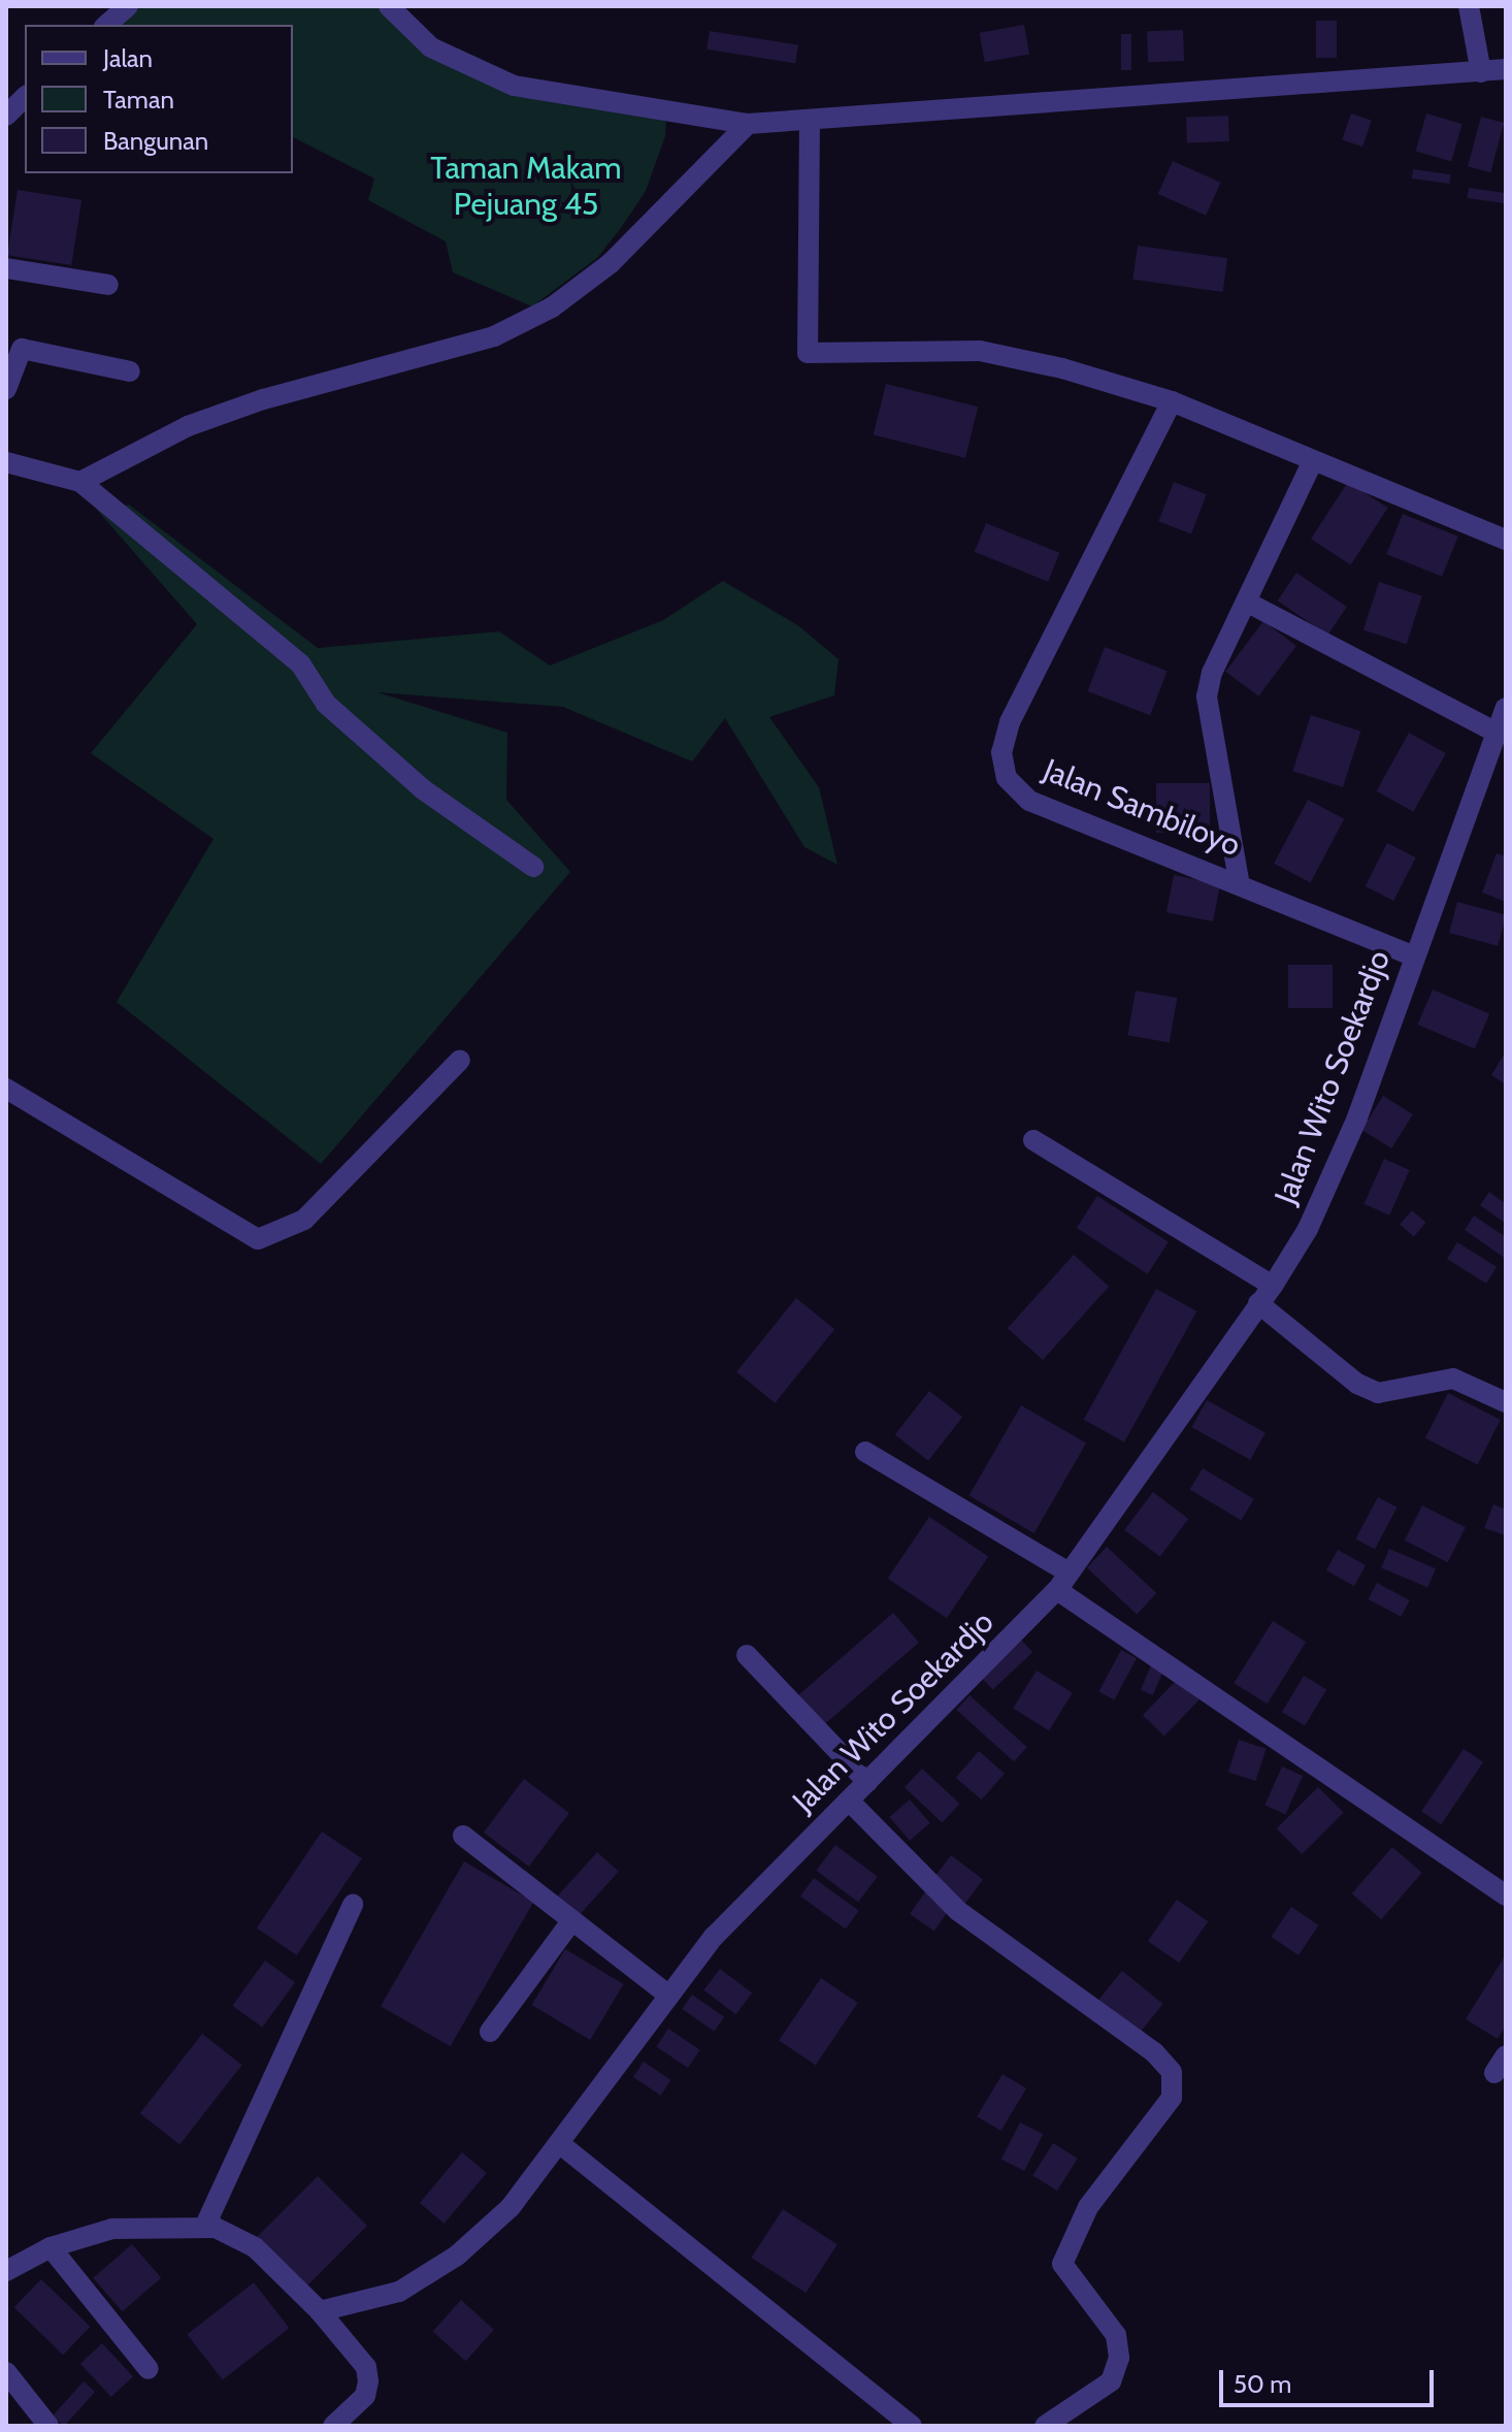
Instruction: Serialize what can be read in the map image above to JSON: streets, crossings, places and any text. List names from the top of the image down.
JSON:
{
  "streets": {
    "street": ["Jalan Sambiloyo", "Jalan Wito Soekardjo"]
  },
  "crossings": [
    ["Jalan Sambiloyo", "Jalan Wito Soekardjo"]
  ],
  "parks": ["Taman Makam Pejuang 45"],
  "legend": ["Jalan", "Taman", "Bangunan"],
  "scale_bar": "50 m"
}
